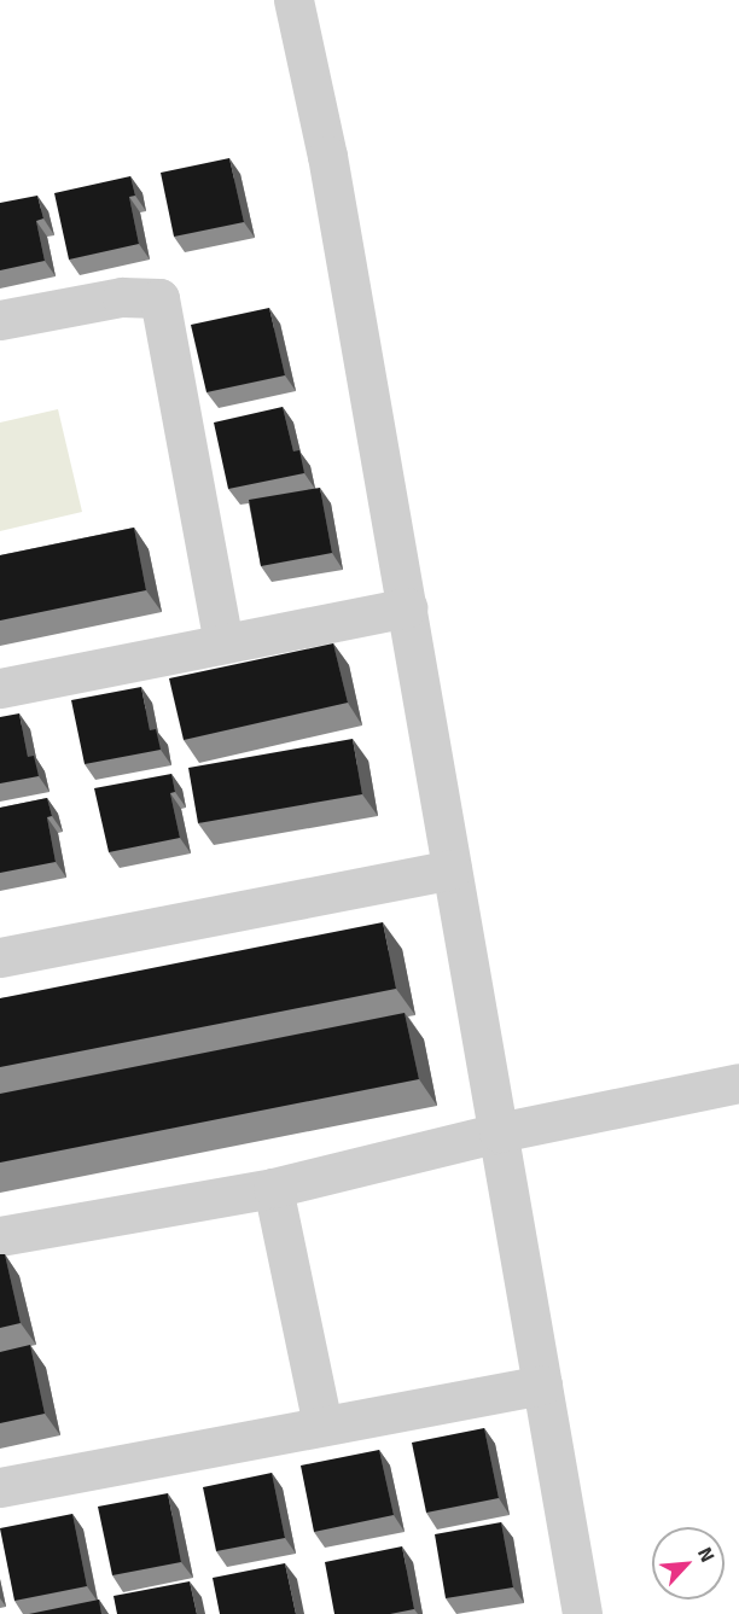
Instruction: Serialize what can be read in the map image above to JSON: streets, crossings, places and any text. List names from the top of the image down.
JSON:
{
  "north": "top right"
}
